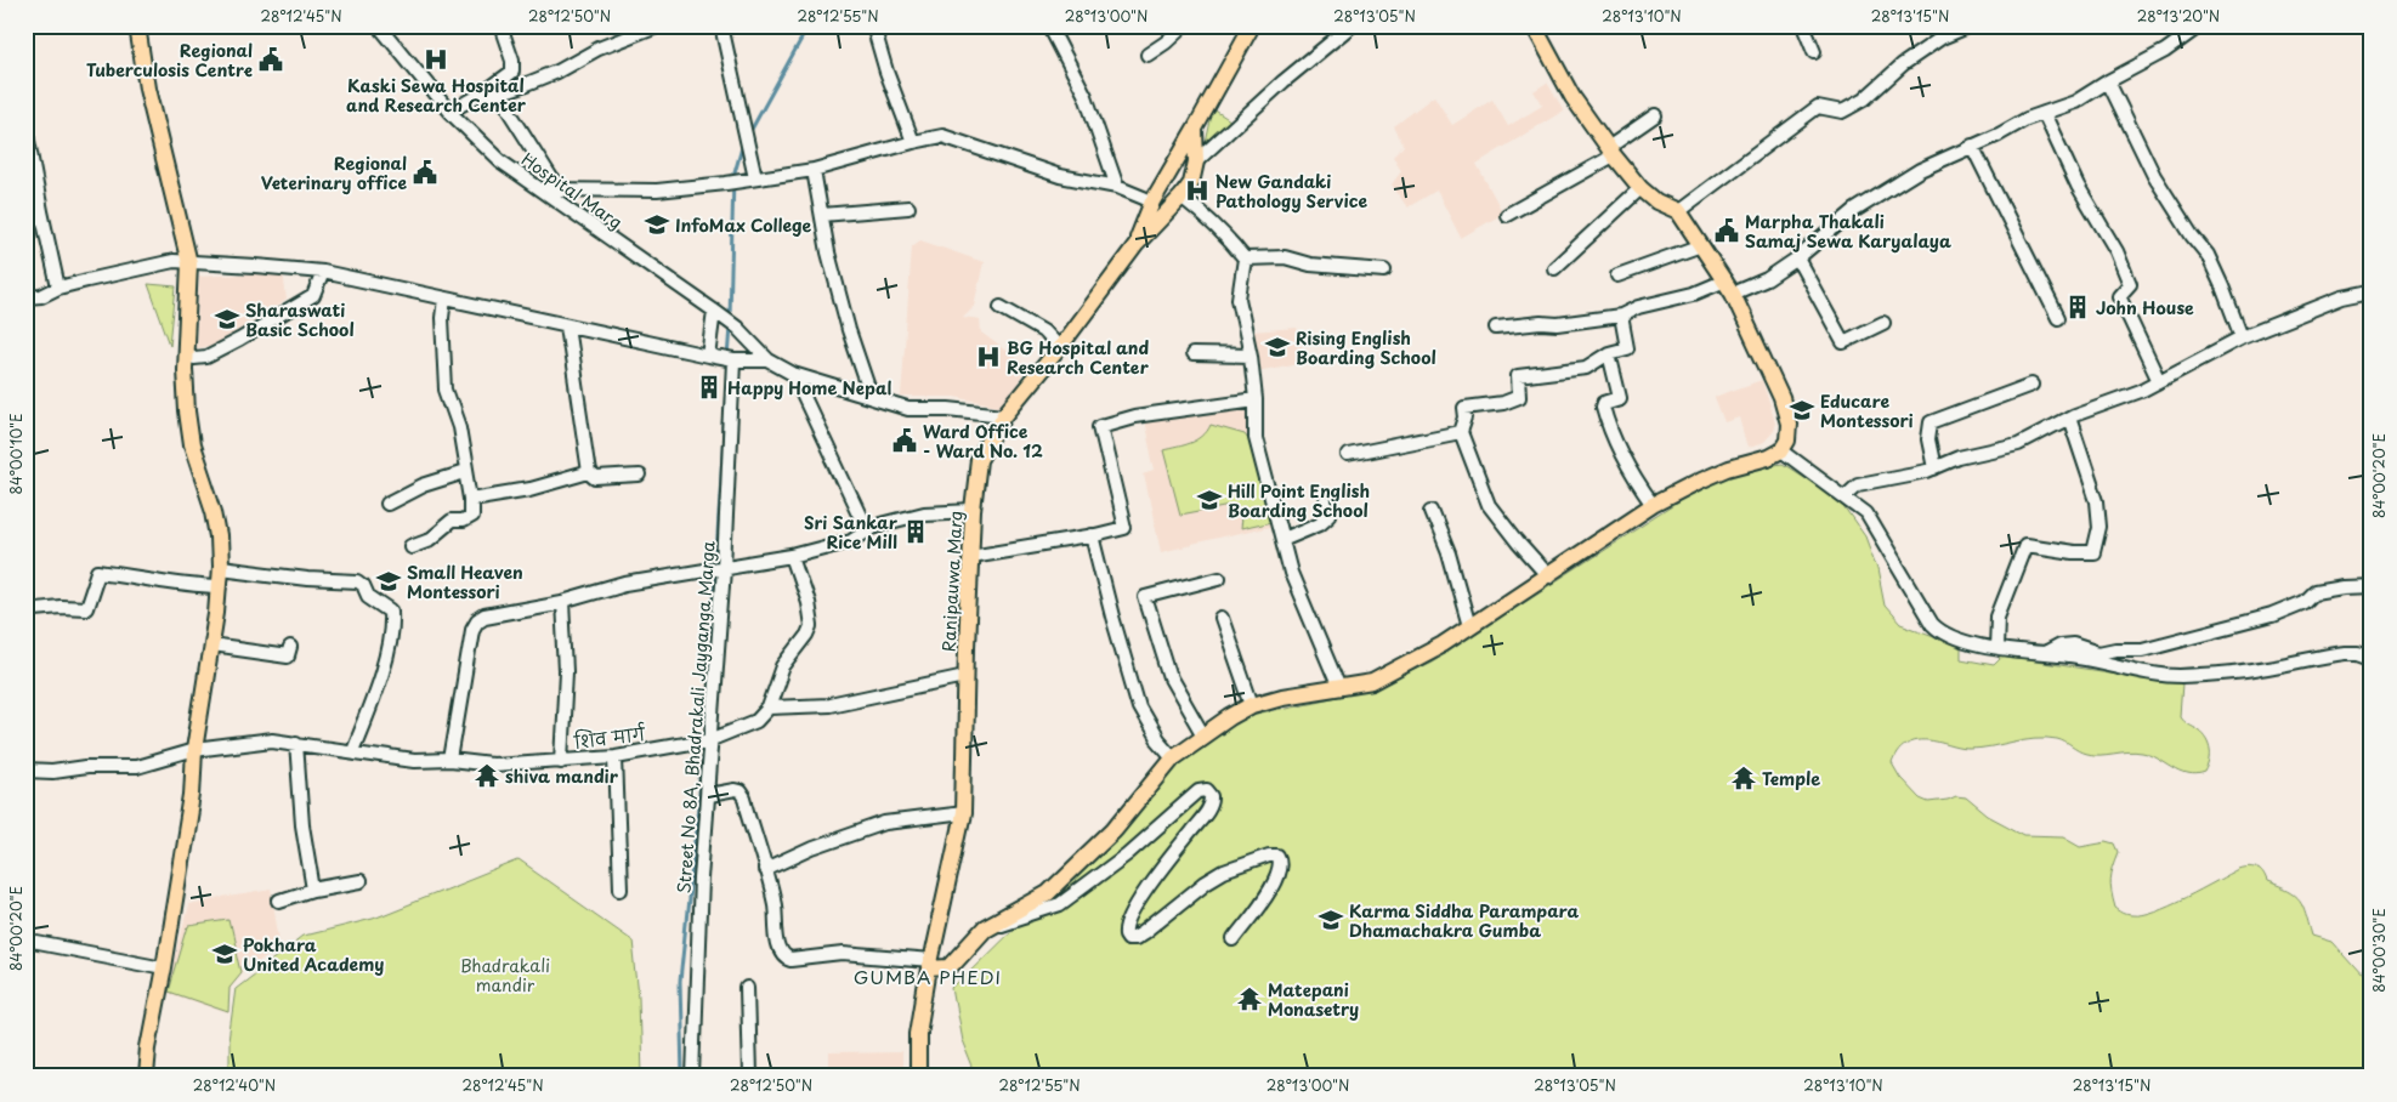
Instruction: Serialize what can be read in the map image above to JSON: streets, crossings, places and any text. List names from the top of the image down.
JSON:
{
  "streets": {
    "main road": ["Ranipauwa Marg"],
    "street": ["Hospital Marg", "Street No 8A, Bhadrakali Jayganga Marga", "शिव मार्ग"]
  },
  "crossings": [
    ["Street No 8A, Bhadrakali Jayganga Marga", "शिव मार्ग"]
  ],
  "districts": ["GUMBA PHEDI"],
  "parks": ["Bhadrakali mandir"],
  "places": {
    "public building": [
      "Regional Tuberculosis Centre",
      "Regional Veterinary office",
      "Marpha Thakali Samaj Sewa Karyalaya",
      "Ward Office - Ward No. 12"
    ],
    "hospital": ["Kaski Sewa Hospital and Research Center", "New Gandaki Pathology Service", "BG Hospital and Research Center"],
    "school or university": [
      "InfoMax College",
      "Sharaswati Basic School",
      "Rising English Boarding School",
      "Educare Montessori",
      "Hill Point English Boarding School",
      "Small Heaven Montessori",
      "Karma Siddha Parampara Dhamachakra Gumba",
      "Pokhara United Academy"
    ],
    "building": ["John House", "Happy Home Nepal", "Sri Sankar Rice Mill"],
    "temple": ["shiva mandir", "Temple", "Matepani Monasetry"]
  },
  "coordinates": [
    "28°12'45\"N",
    "28°12'50\"N",
    "28°12'55\"N",
    "28°13'00\"N",
    "28°13'05\"N",
    "28°13'10\"N",
    "28°13'15\"N",
    "28°13'20\"N",
    "84°00'10\"E",
    "84°00'20\"E",
    "84°00'30\"E",
    "28°12'40\"N"
  ]
}
